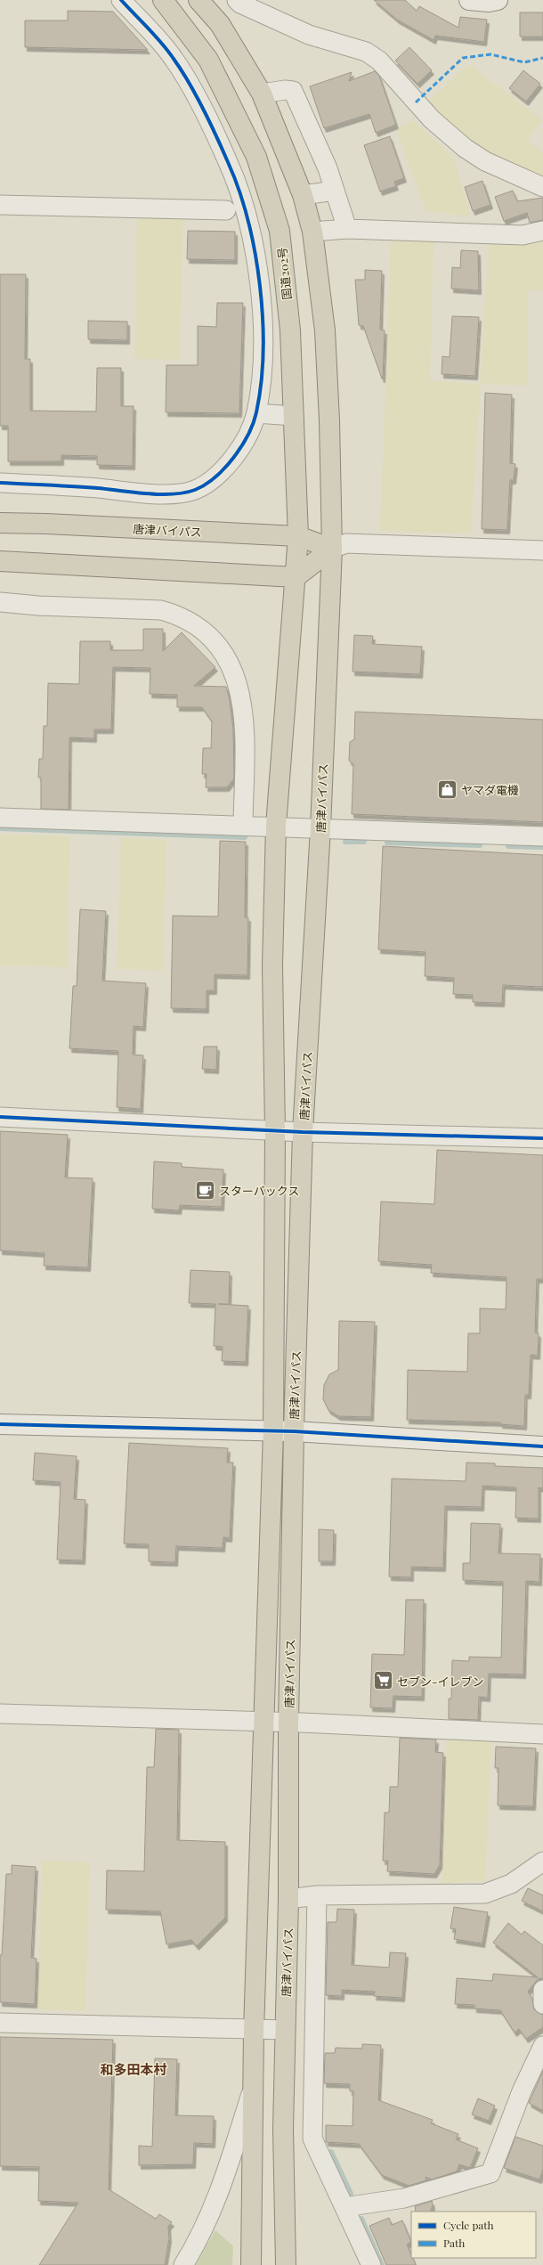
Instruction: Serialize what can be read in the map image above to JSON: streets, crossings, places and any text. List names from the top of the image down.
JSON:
{
  "streets": {
    "highway": ["国道202号", "唐津バイパス"]
  },
  "crossings": [
    ["国道202号", "唐津バイパス"]
  ],
  "districts": ["和多田本村"],
  "places": {
    "shop": ["ヤマダ電機"],
    "cafe": ["スターバックス"],
    "supermarket": ["セブン-イレブン"]
  },
  "legend": ["Cycle path", "Path"]
}
